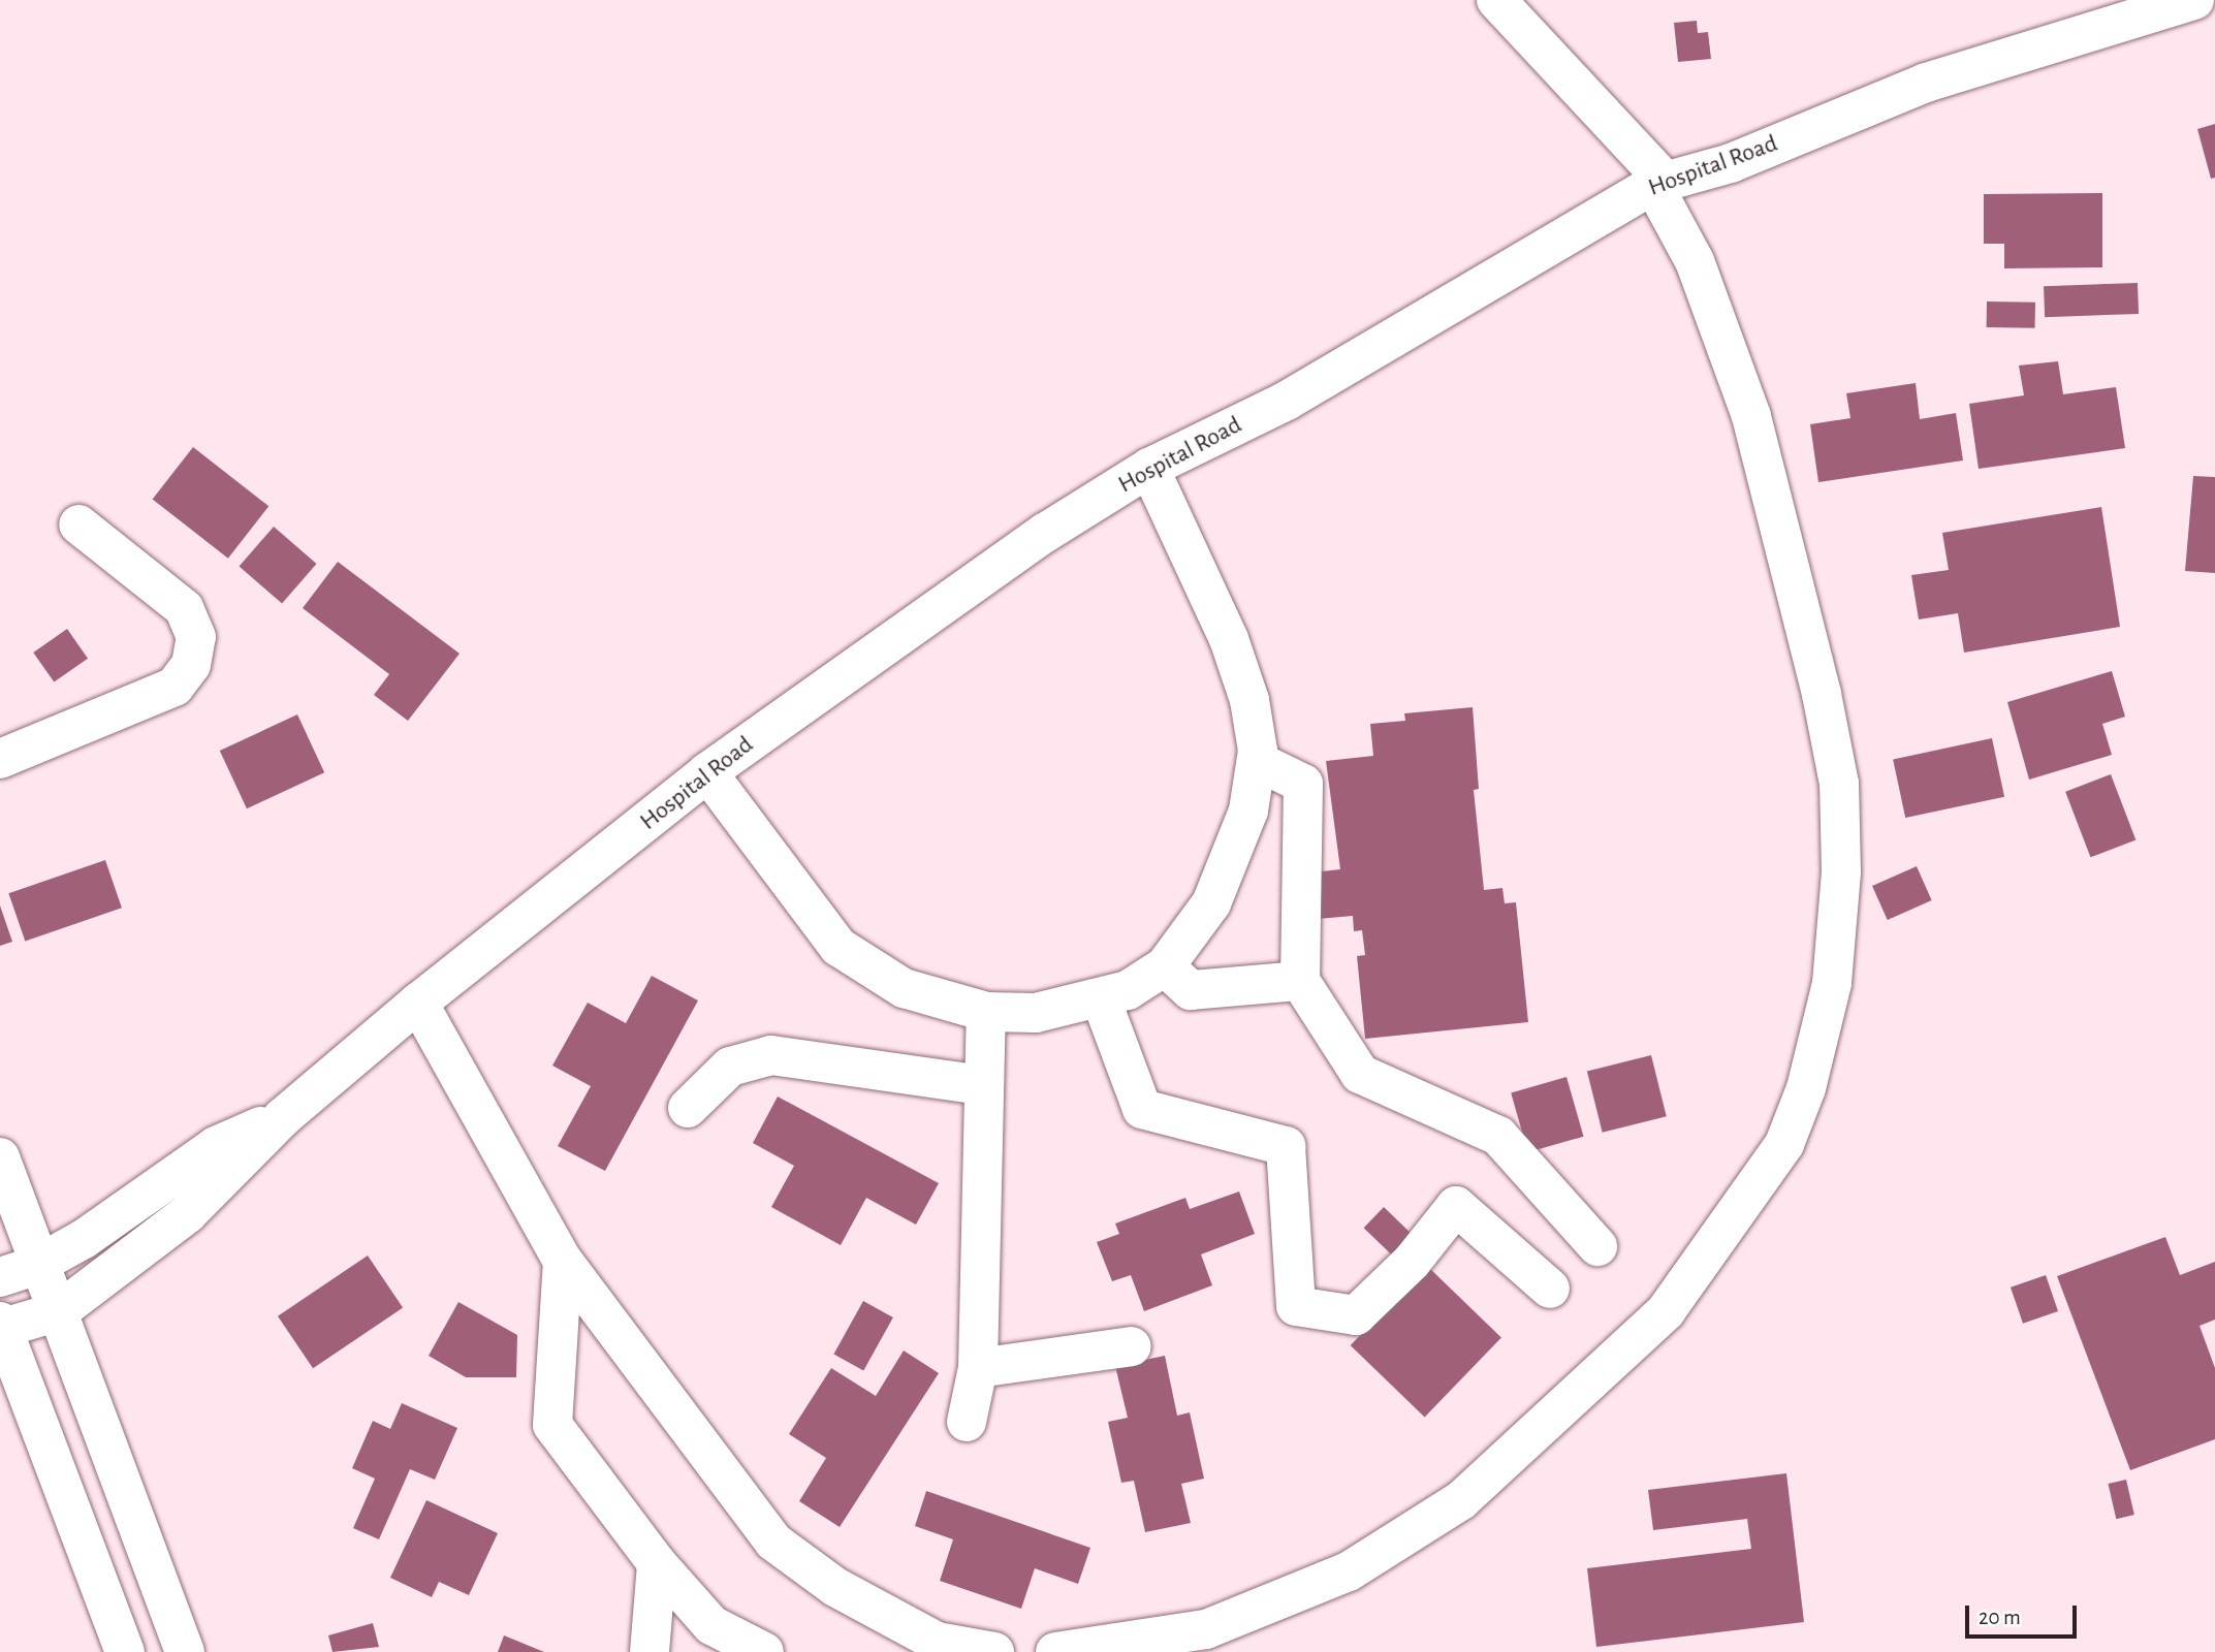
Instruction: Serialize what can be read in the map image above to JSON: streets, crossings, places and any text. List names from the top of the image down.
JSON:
{
  "streets": {
    "street": ["Hospital Road"]
  },
  "scale_bar": "20 m"
}
